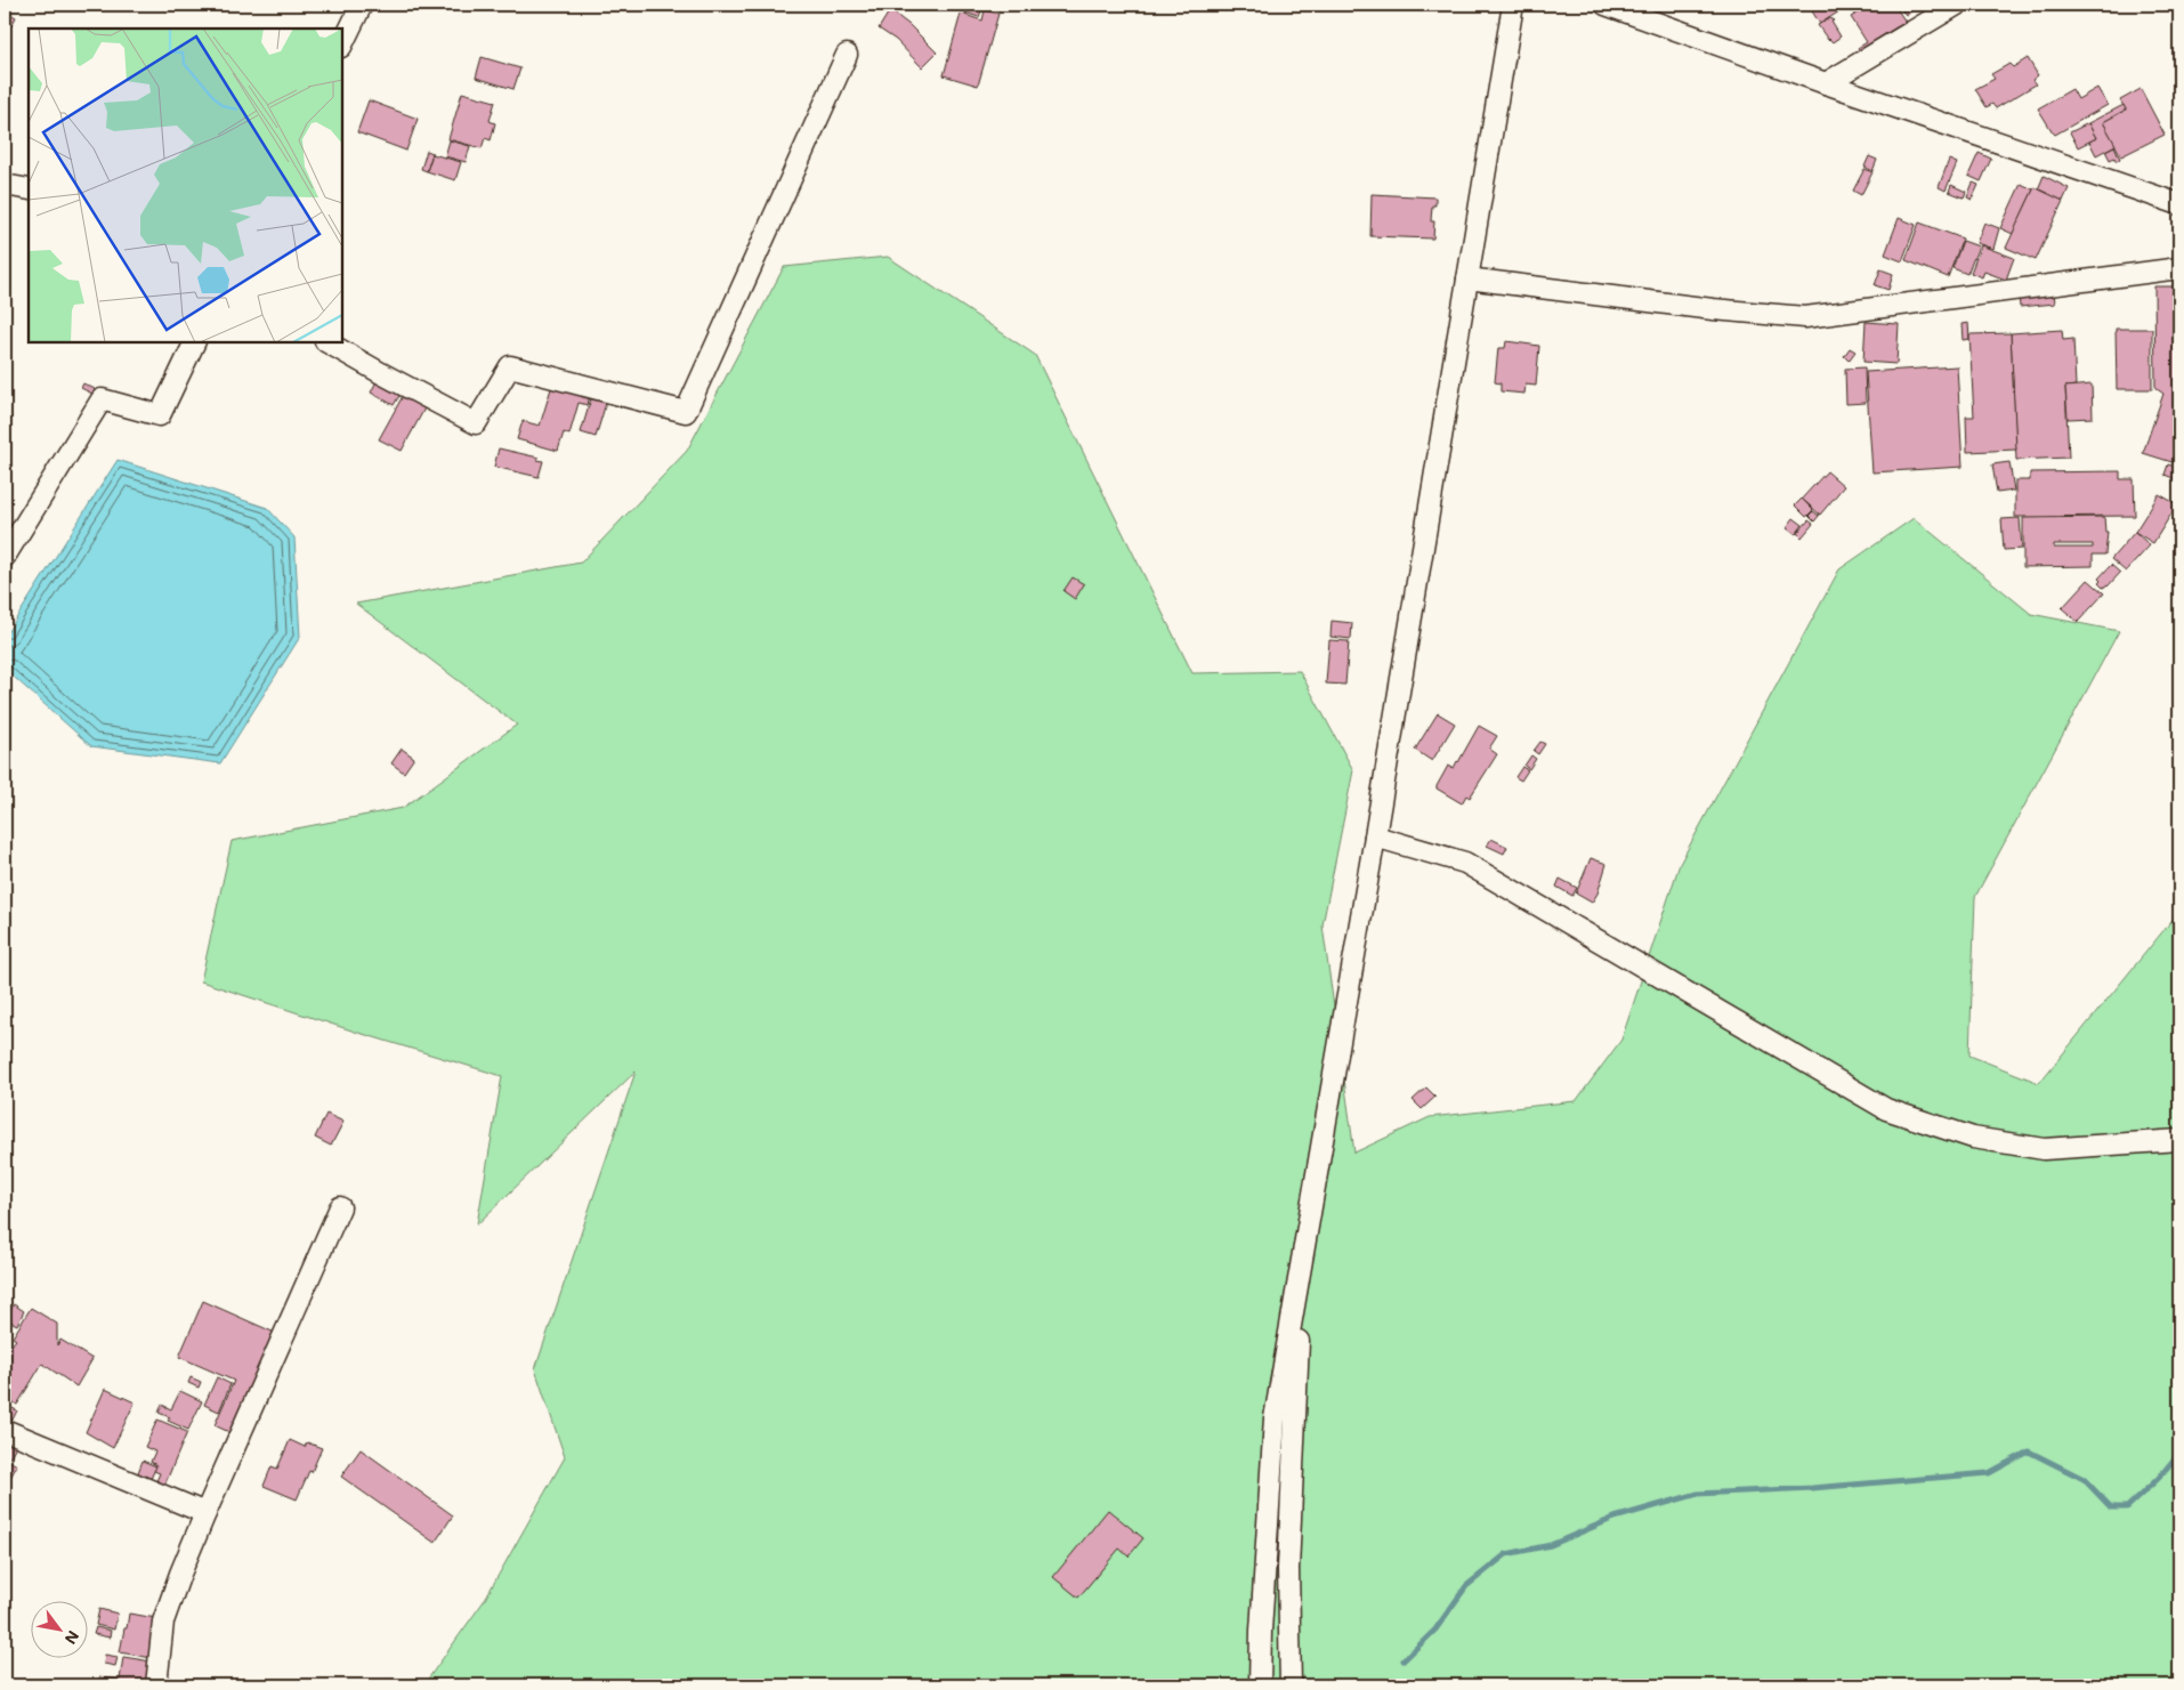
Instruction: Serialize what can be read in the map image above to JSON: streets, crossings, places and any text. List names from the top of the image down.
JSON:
{
  "north": "bottom right"
}
